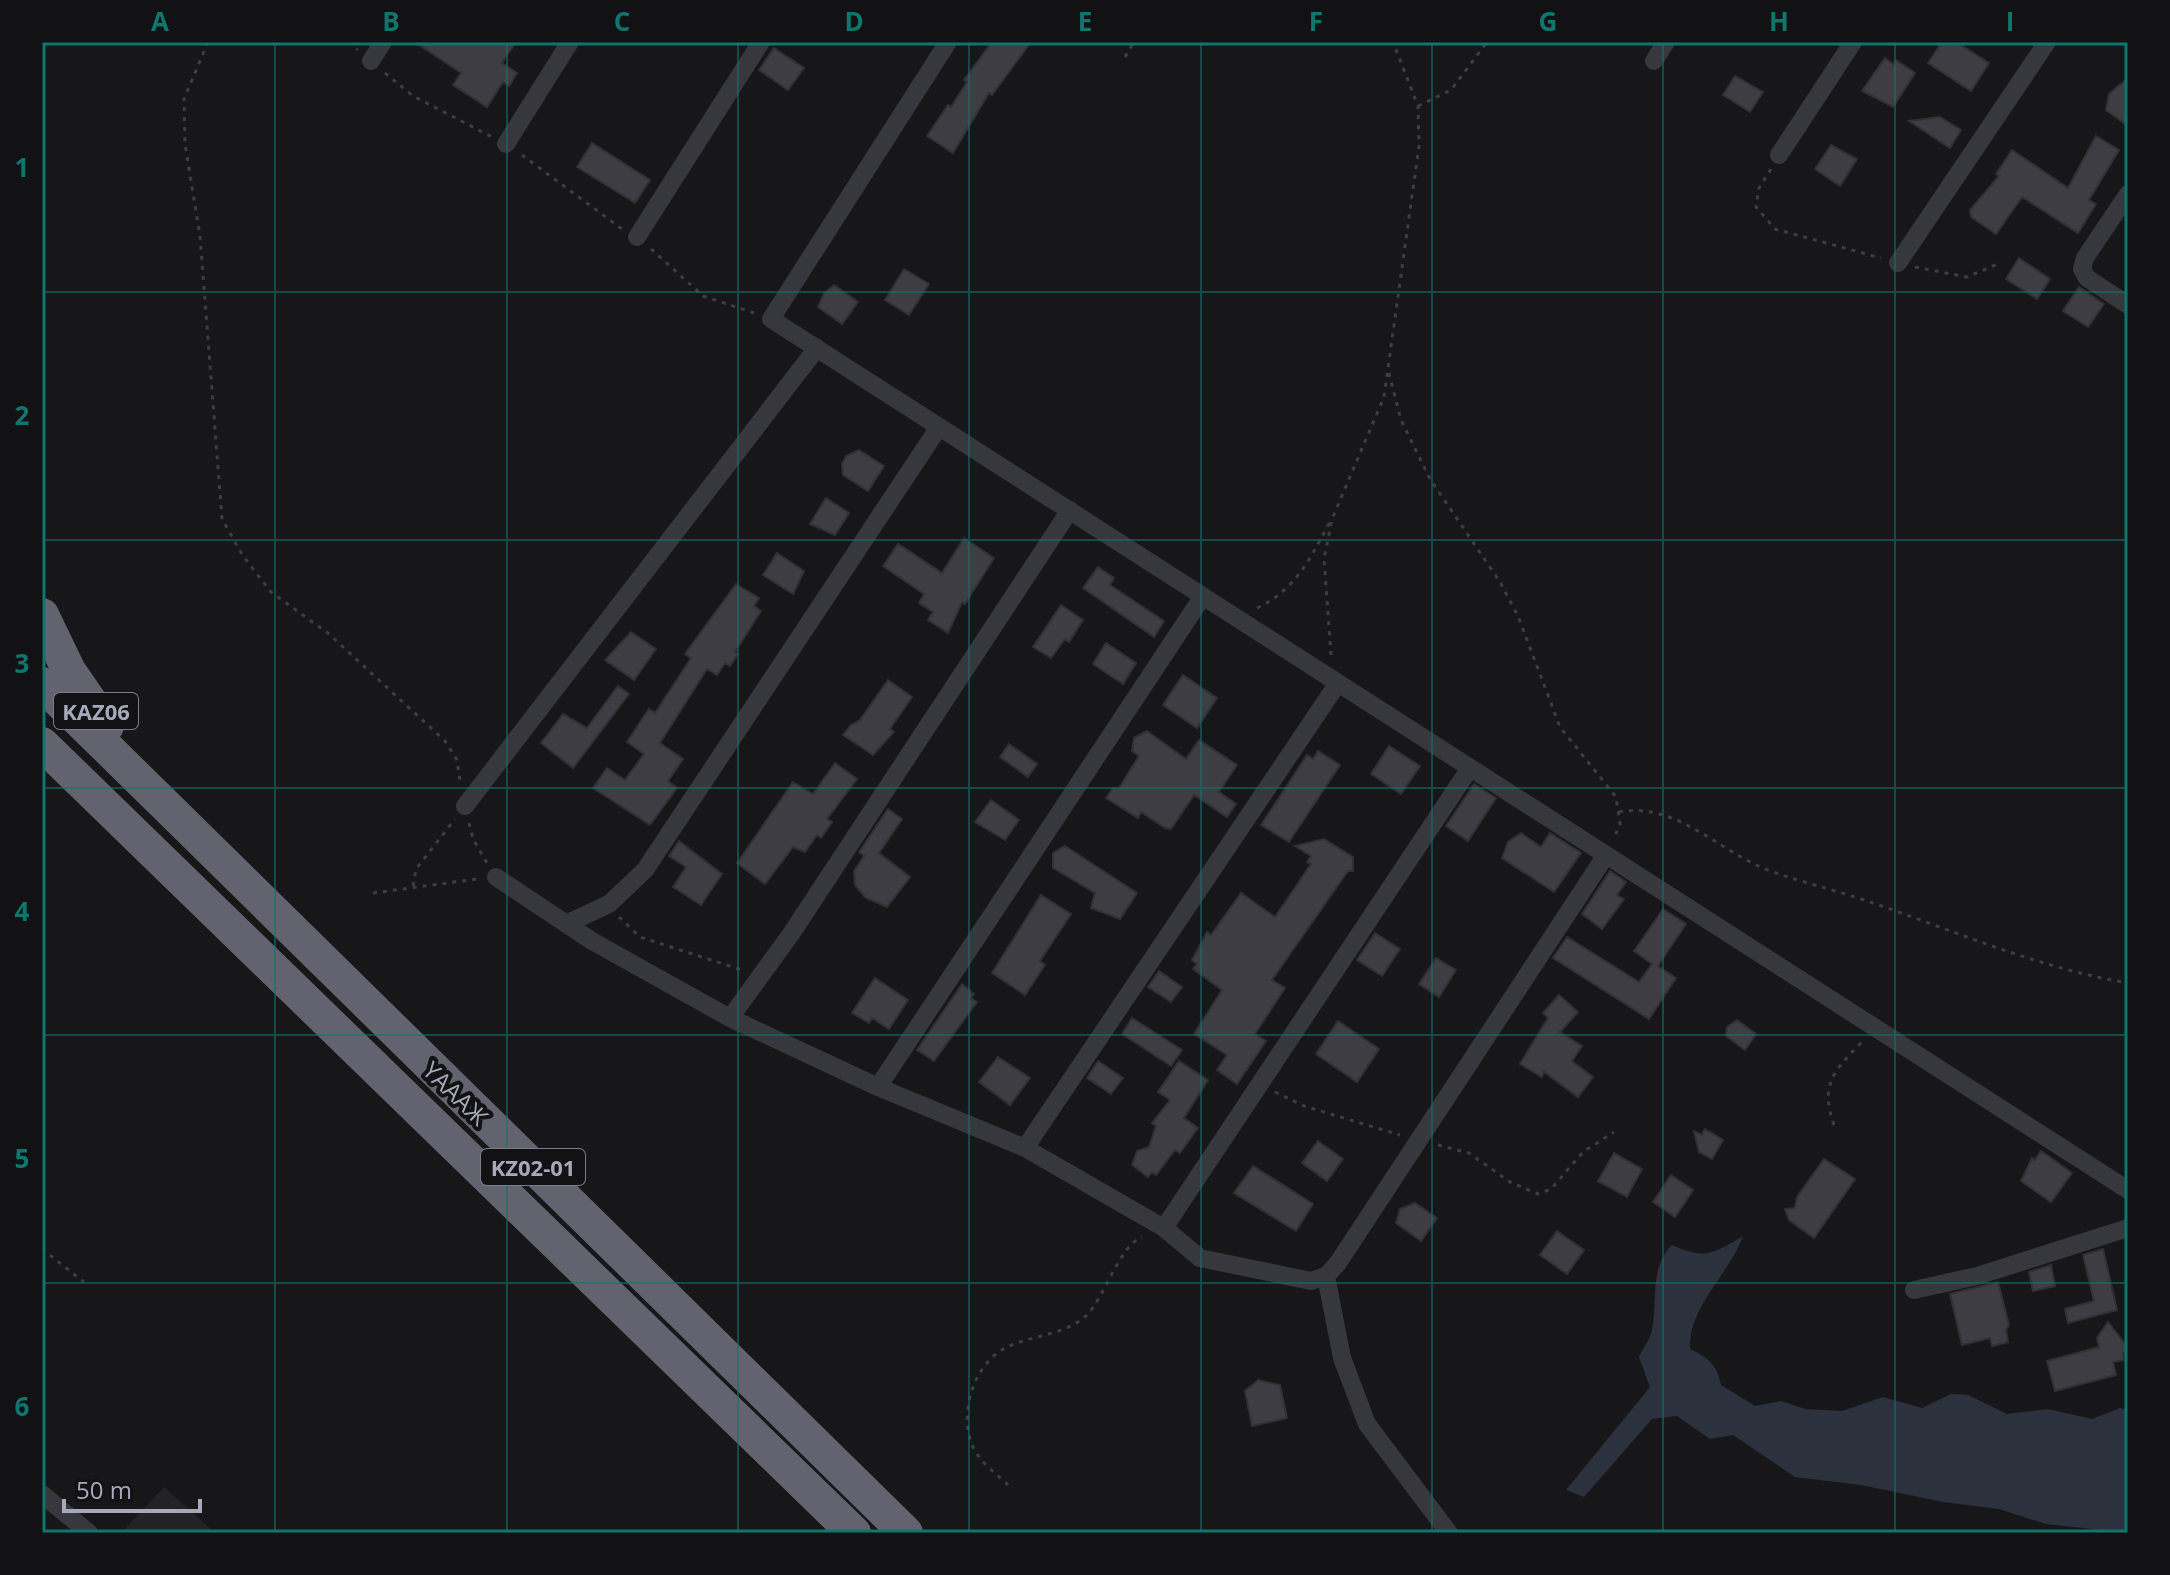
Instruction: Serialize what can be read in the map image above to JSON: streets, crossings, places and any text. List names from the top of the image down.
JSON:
{
  "streets": {
    "highway": ["KАZ06", "ҮАААЖ", "KZ02-01"]
  },
  "crossings": [
    ["KАZ06", "ҮАААЖ"]
  ],
  "scale_bar": "50 m",
  "grid": {
    "columns": [
      "A",
      "B",
      "C",
      "D",
      "E",
      "F",
      "G",
      "H",
      "I"
    ],
    "rows": [
      "1",
      "2",
      "3",
      "4",
      "5",
      "6"
    ]
  }
}
